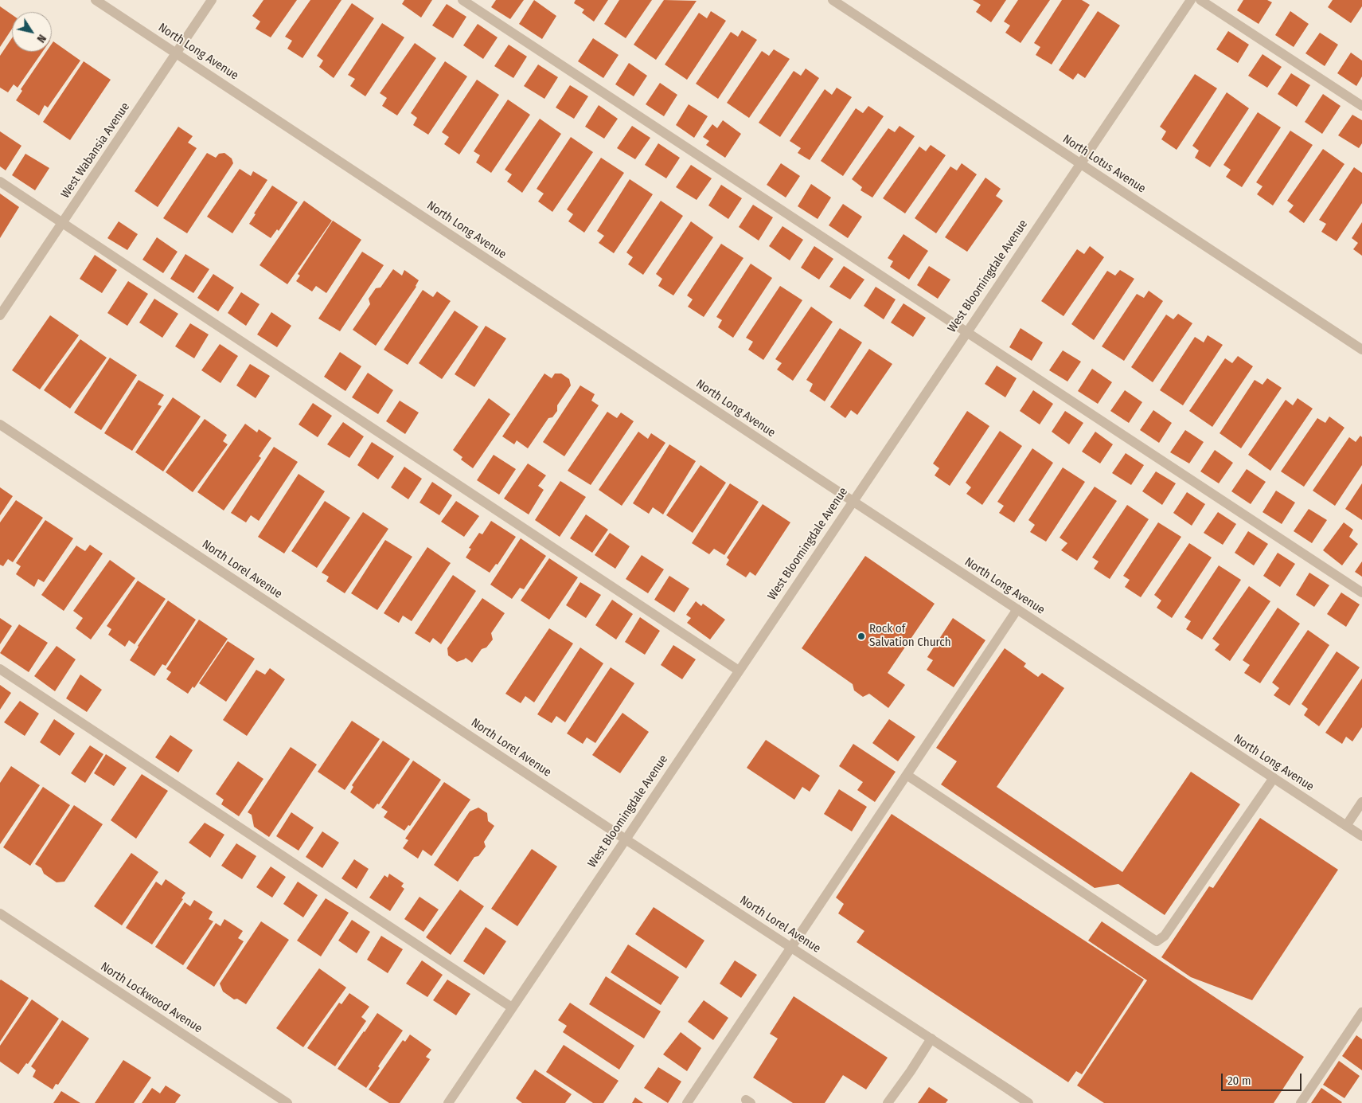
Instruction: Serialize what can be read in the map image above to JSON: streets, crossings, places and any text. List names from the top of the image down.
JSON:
{
  "streets": {
    "street": [
      "North Long Avenue",
      "West Wabansia Avenue",
      "North Lotus Avenue",
      "West Bloomingdale Avenue",
      "North Lorel Avenue",
      "North Lockwood Avenue"
    ]
  },
  "crossings": [
    ["North Long Avenue", "West Wabansia Avenue"],
    ["North Long Avenue", "West Bloomingdale Avenue"],
    ["North Lotus Avenue", "West Bloomingdale Avenue"],
    ["West Bloomingdale Avenue", "North Lorel Avenue"]
  ],
  "places": ["Rock of Salvation Church"],
  "scale_bar": "20 m",
  "north": "bottom right"
}
